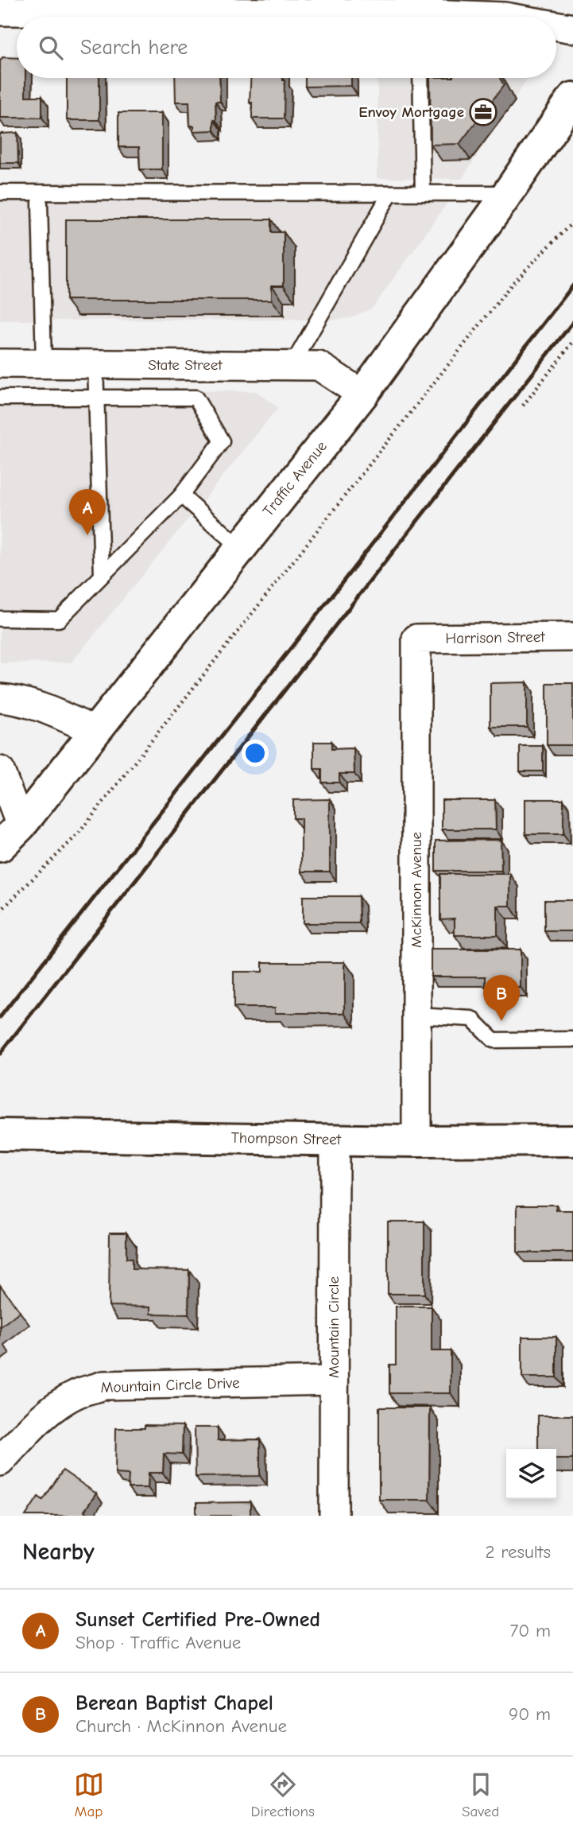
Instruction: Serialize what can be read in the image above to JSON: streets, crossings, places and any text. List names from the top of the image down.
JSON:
{
  "streets": {
    "main road": ["Traffic Avenue", "Thompson Street"],
    "street": [
      "State Street",
      "Harrison Street",
      "McKinnon Avenue",
      "Mountain Circle",
      "Mountain Circle Drive"
    ]
  },
  "crossings": [
    ["State Street", "Traffic Avenue"],
    ["Harrison Street", "McKinnon Avenue"],
    ["McKinnon Avenue", "Thompson Street"],
    ["Thompson Street", "Mountain Circle"],
    ["Mountain Circle", "Mountain Circle Drive"]
  ],
  "places": {
    "office": ["Envoy Mortgage"]
  },
  "page": {
    "search": "Search here",
    "pins": ["A", "B"],
    "heading": ["Nearby", "2 results"],
    "list": [
      {
        "mark": "A",
        "name": "Sunset Certified Pre-Owned",
        "note": "Shop · Traffic Avenue",
        "value": "70 m"
      },
      {
        "mark": "B",
        "name": "Berean Baptist Chapel",
        "note": "Church · McKinnon Avenue",
        "value": "90 m"
      }
    ],
    "nav": ["Map", "Directions", "Saved"]
  }
}
